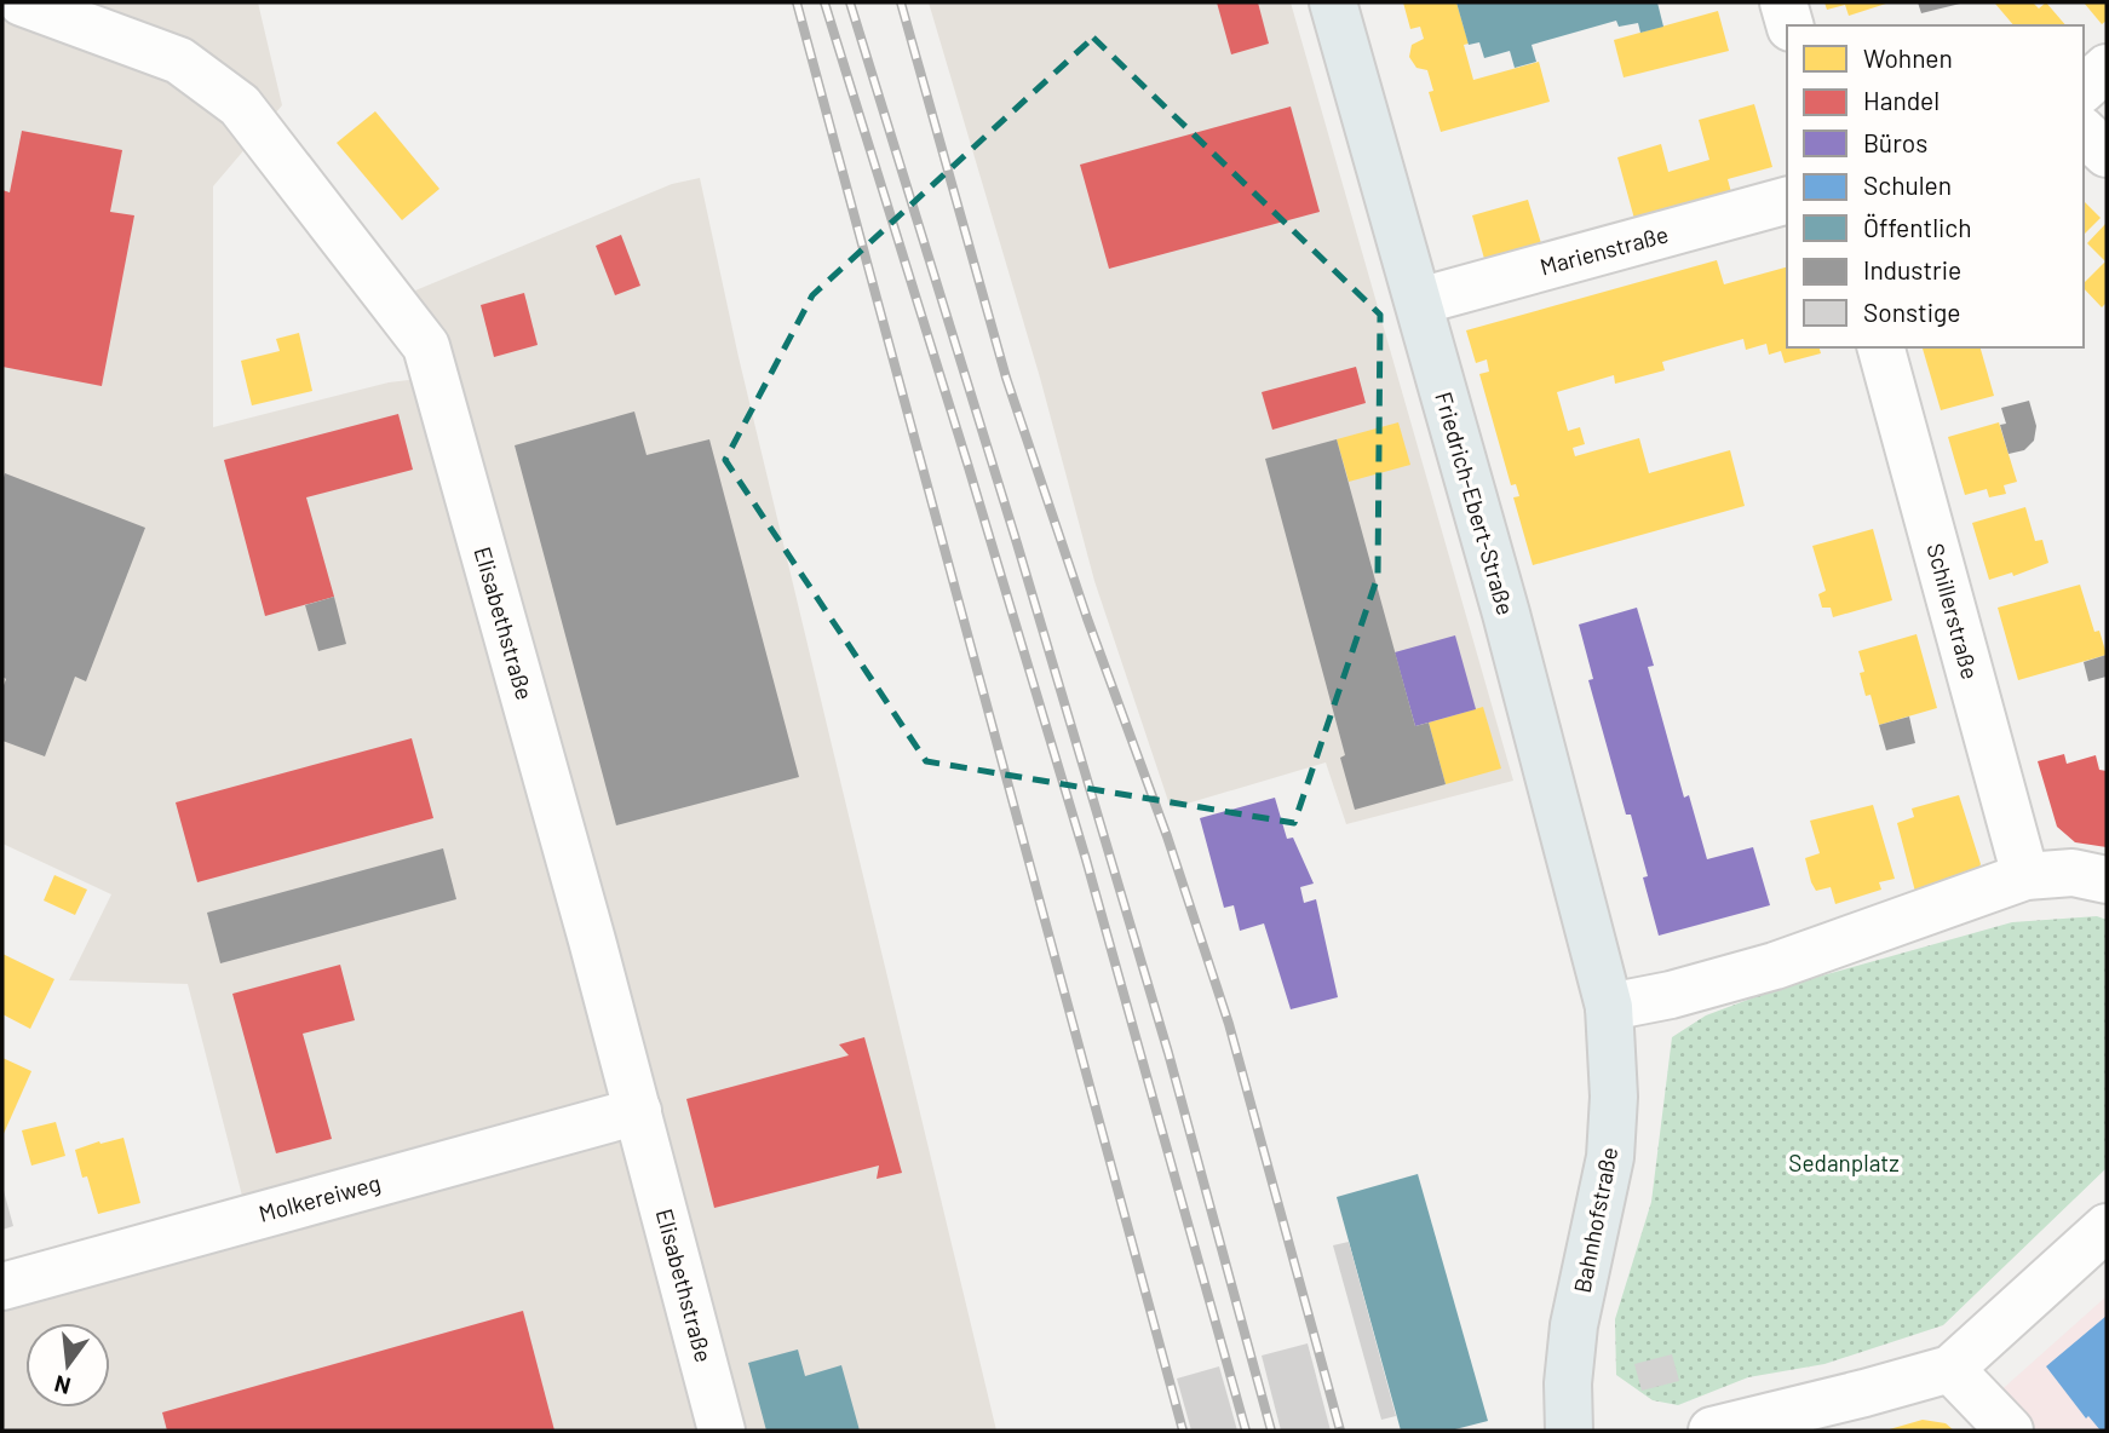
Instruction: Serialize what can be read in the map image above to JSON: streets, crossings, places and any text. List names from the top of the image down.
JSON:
{
  "streets": {
    "main road": ["Friedrich-Ebert-Straße", "Bahnhofstraße"],
    "street": [
      "Marienstraße",
      "Schillerstraße",
      "Elisabethstraße",
      "Molkereiweg"
    ]
  },
  "crossings": [
    ["Marienstraße", "Friedrich-Ebert-Straße"],
    ["Friedrich-Ebert-Straße", "Bahnhofstraße"],
    ["Elisabethstraße", "Molkereiweg"]
  ],
  "parks": ["Sedanplatz"],
  "legend": [
    "Wohnen",
    "Handel",
    "Büros",
    "Schulen",
    "Öffentlich",
    "Industrie",
    "Sonstige"
  ],
  "north": "bottom"
}
